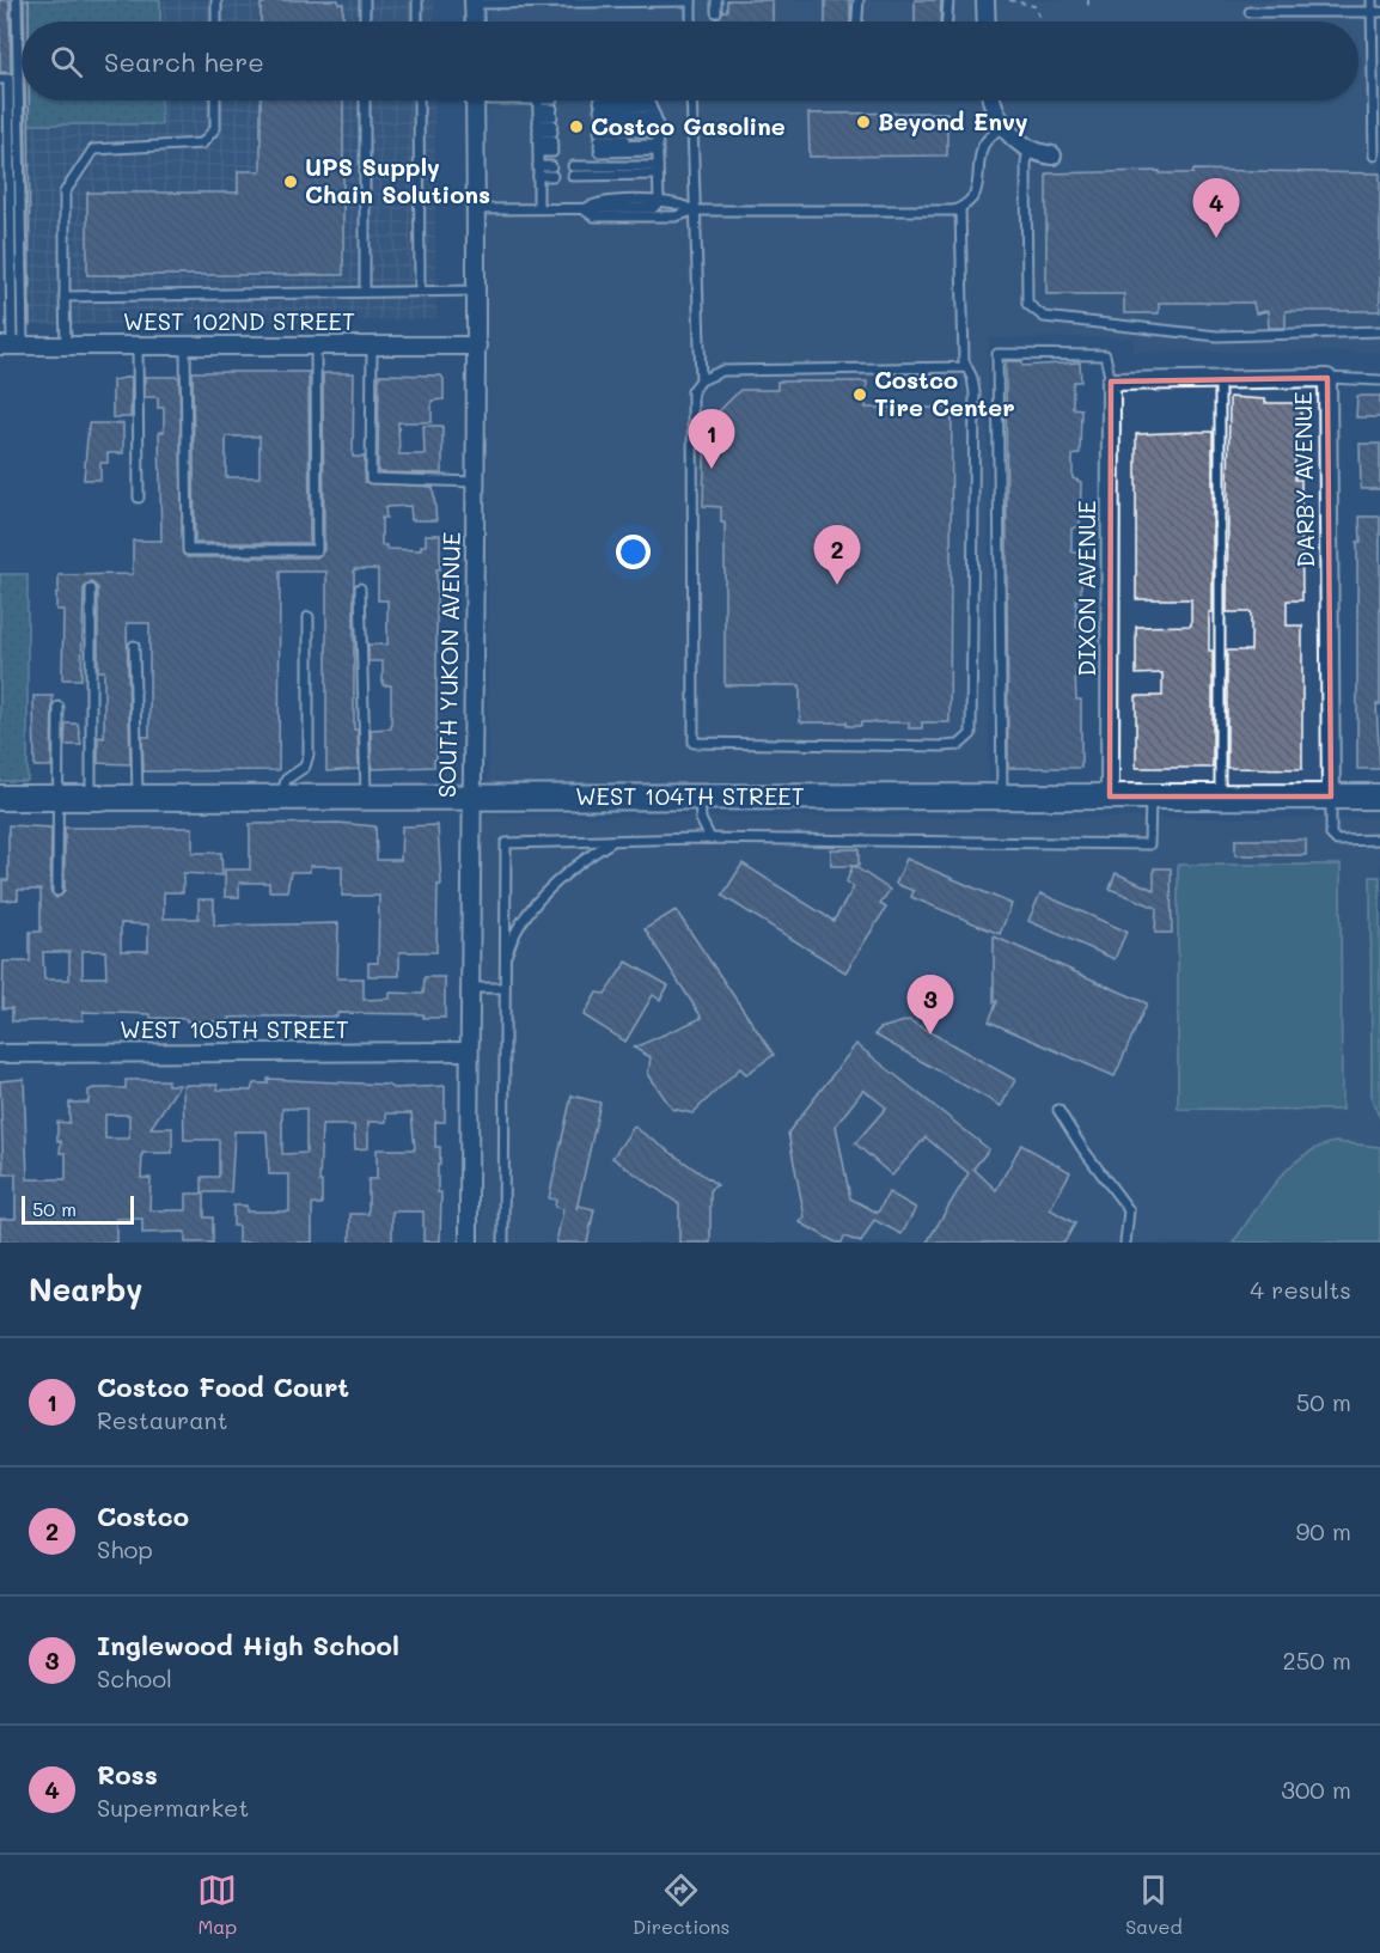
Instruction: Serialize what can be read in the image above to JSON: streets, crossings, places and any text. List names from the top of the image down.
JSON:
{
  "streets": {
    "street": [
      "WEST 102ND STREET",
      "DARBY AVENUE",
      "DIXON AVENUE",
      "SOUTH YUKON AVENUE",
      "WEST 104TH STREET",
      "WEST 105TH STREET"
    ]
  },
  "crossings": [
    ["WEST 102ND STREET", "SOUTH YUKON AVENUE"],
    ["DARBY AVENUE", "DIXON AVENUE"],
    ["DARBY AVENUE", "WEST 104TH STREET"],
    ["DIXON AVENUE", "WEST 104TH STREET"],
    ["SOUTH YUKON AVENUE", "WEST 104TH STREET"],
    ["SOUTH YUKON AVENUE", "WEST 105TH STREET"]
  ],
  "places": [
    "Beyond Envy",
    "Costco Gasoline",
    "UPS Supply Chain Solutions",
    "Costco Tire Center"
  ],
  "scale_bar": "50 m",
  "page": {
    "search": "Search here",
    "pins": [
      "4",
      "1",
      "2",
      "3"
    ],
    "scale": "50 m",
    "heading": ["Nearby", "4 results"],
    "list": [
      {
        "mark": "1",
        "name": "Costco Food Court",
        "note": "Restaurant",
        "value": "50 m"
      },
      {
        "mark": "2",
        "name": "Costco",
        "note": "Shop",
        "value": "90 m"
      },
      {
        "mark": "3",
        "name": "Inglewood High School",
        "note": "School",
        "value": "250 m"
      },
      {
        "mark": "4",
        "name": "Ross",
        "note": "Supermarket",
        "value": "300 m"
      }
    ],
    "nav": ["Map", "Directions", "Saved"]
  }
}
